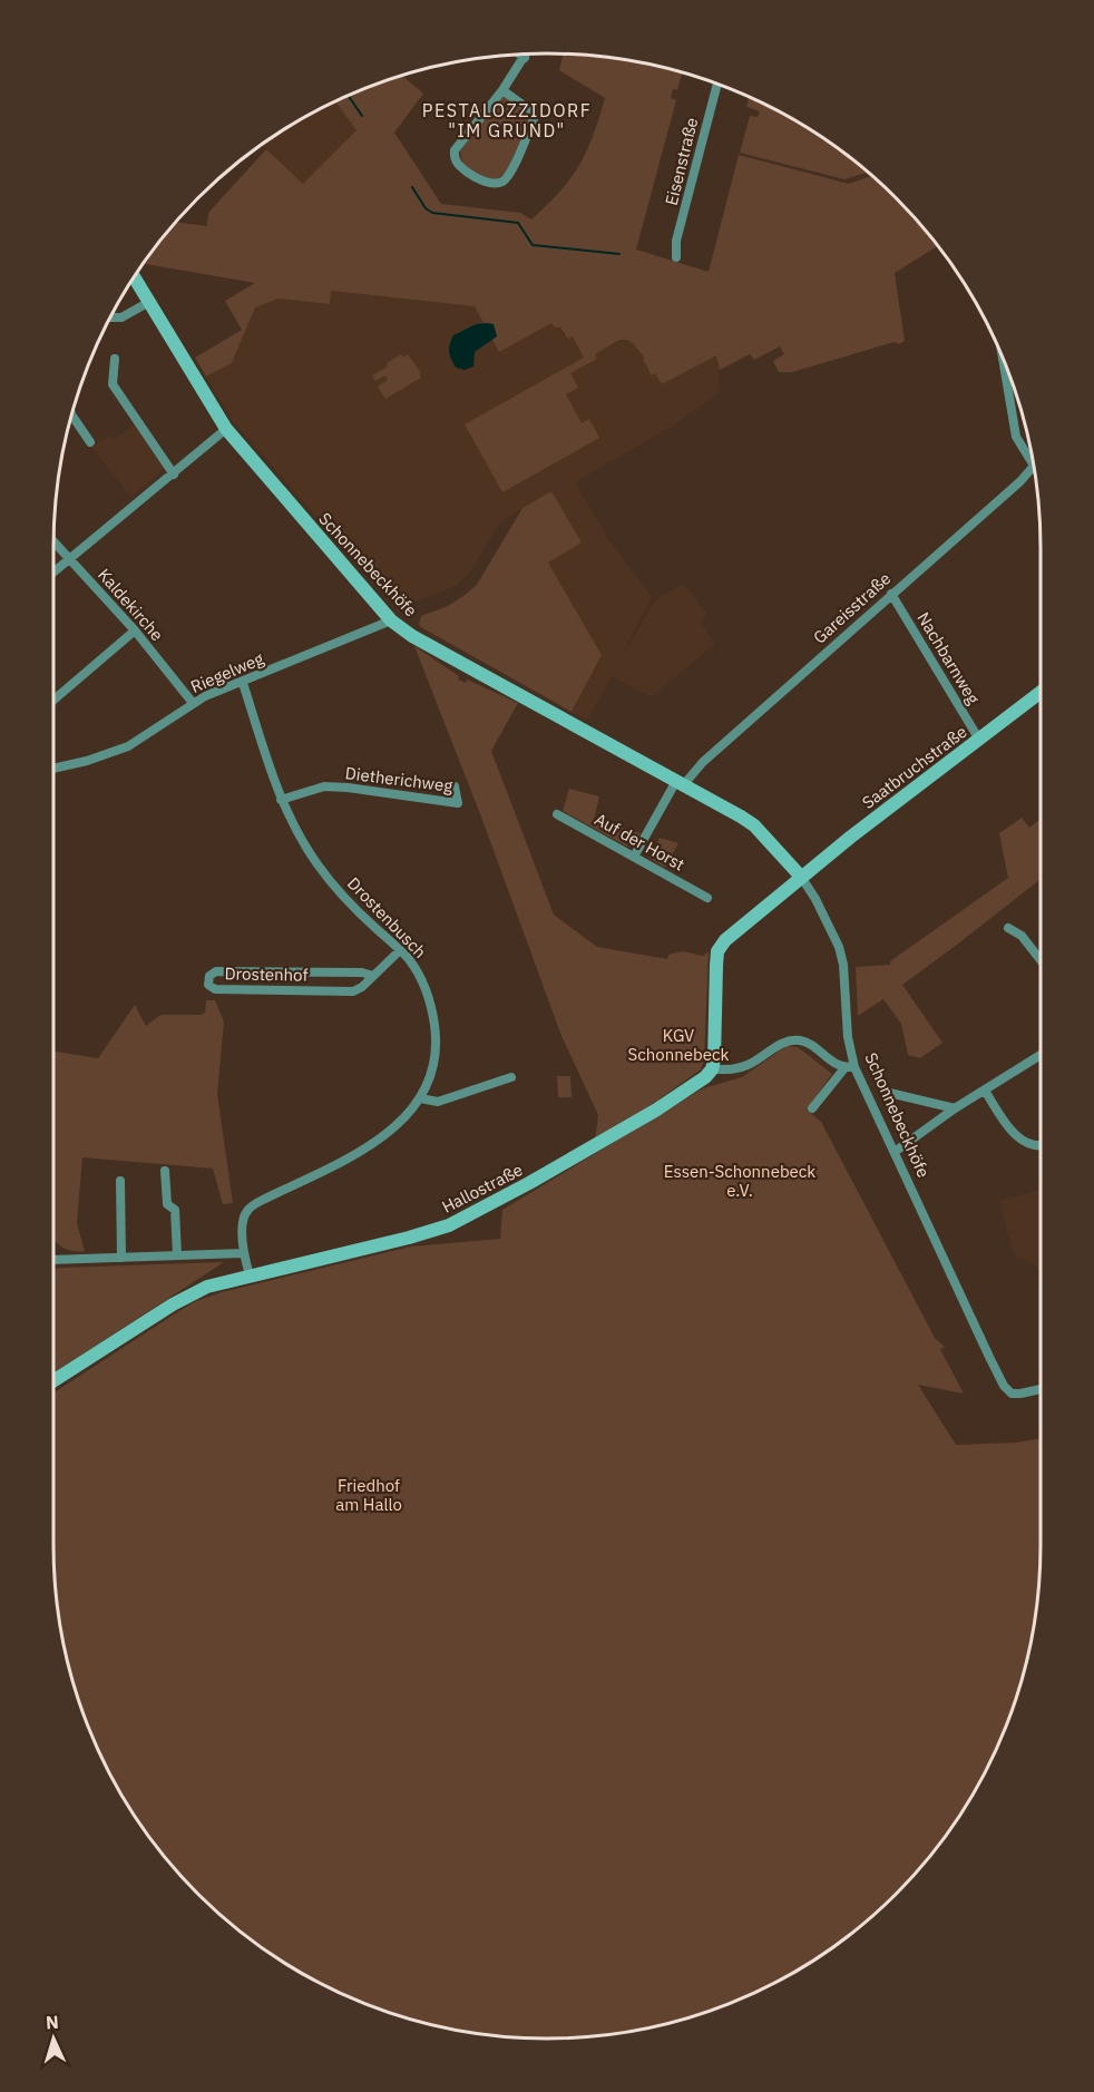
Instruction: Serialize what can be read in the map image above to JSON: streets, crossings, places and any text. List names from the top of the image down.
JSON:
{
  "streets": {
    "main road": ["Schonnebeckhöfe", "Saatbruchstraße", "Hallostraße"],
    "street": [
      "Eisenstraße",
      "Kaldekirche",
      "Gareisstraße",
      "Nachbarnweg",
      "Riegelweg",
      "Dietherichweg",
      "Auf der Horst",
      "Drostenbusch",
      "Drostenhof"
    ]
  },
  "crossings": [
    ["Schonnebeckhöfe", "Gareisstraße"],
    ["Schonnebeckhöfe", "Riegelweg"],
    ["Schonnebeckhöfe", "Saatbruchstraße"],
    ["Kaldekirche", "Riegelweg"],
    ["Gareisstraße", "Nachbarnweg"],
    ["Nachbarnweg", "Saatbruchstraße"],
    ["Riegelweg", "Drostenbusch"],
    ["Dietherichweg", "Drostenbusch"],
    ["Drostenbusch", "Drostenhof"],
    ["Drostenbusch", "Hallostraße"]
  ],
  "districts": ["PESTALOZZIDORF \"IM GRUND\""],
  "parks": ["KGV Schonnebeck", "Essen-Schonnebeck e.V.", "Friedhof am Hallo"],
  "north": "top"
}
